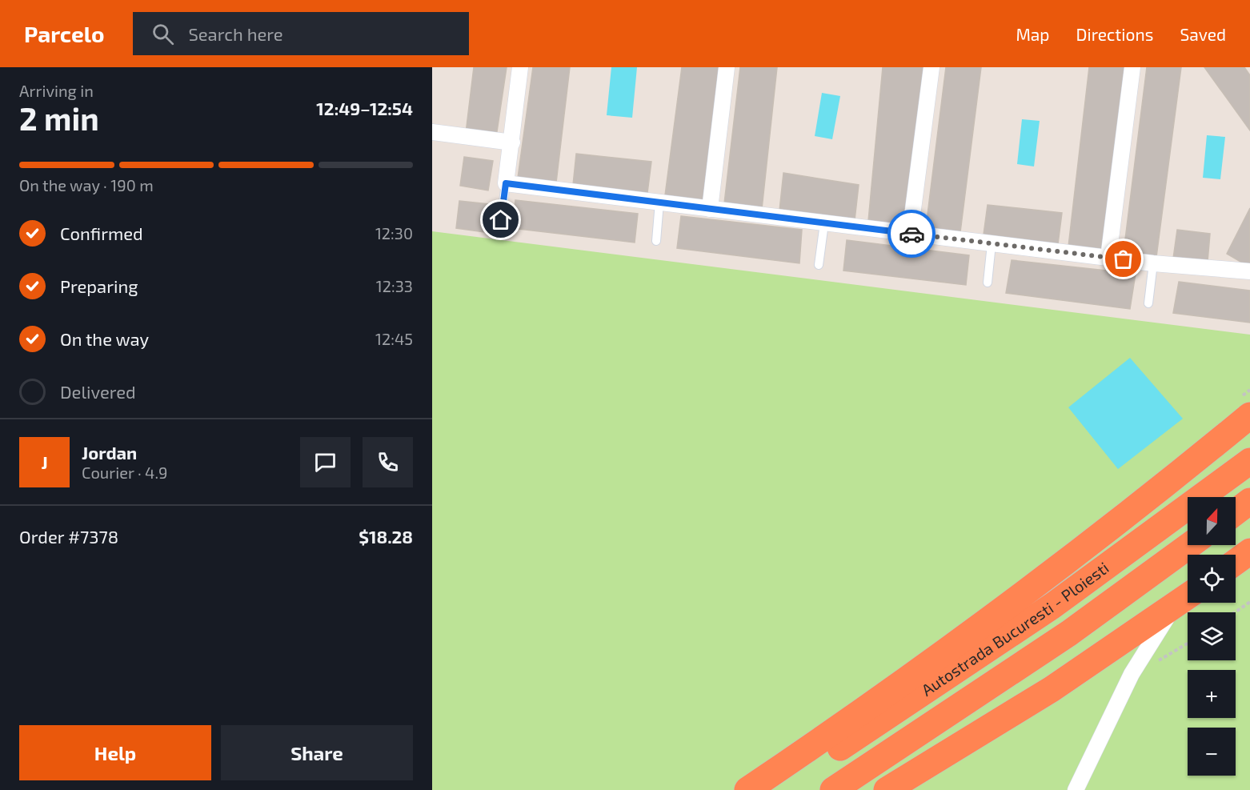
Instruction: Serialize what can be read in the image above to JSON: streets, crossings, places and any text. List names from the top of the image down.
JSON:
{
  "streets": {
    "highway": ["Autostrada Bucuresti - Ploiesti"]
  },
  "north": "top",
  "page": {
    "header": "Parcelo",
    "search": "Search here",
    "nav": ["Map", "Directions", "Saved"],
    "heading": ["2 min", "Arriving in", "12:49–12:54"],
    "panel": [
      "Jordan",
      "Courier · 4.9",
      "Order #7378",
      "$18.28"
    ],
    "bar": "On the way · 190 m",
    "list": [
      ["Confirmed", "12:30"],
      ["Preparing", "12:33"],
      ["On the way", "12:45"],
      "Delivered"
    ],
    "round": "J",
    "map_buttons": ["+", "−"],
    "buttons": ["Help", "Share"]
  }
}
